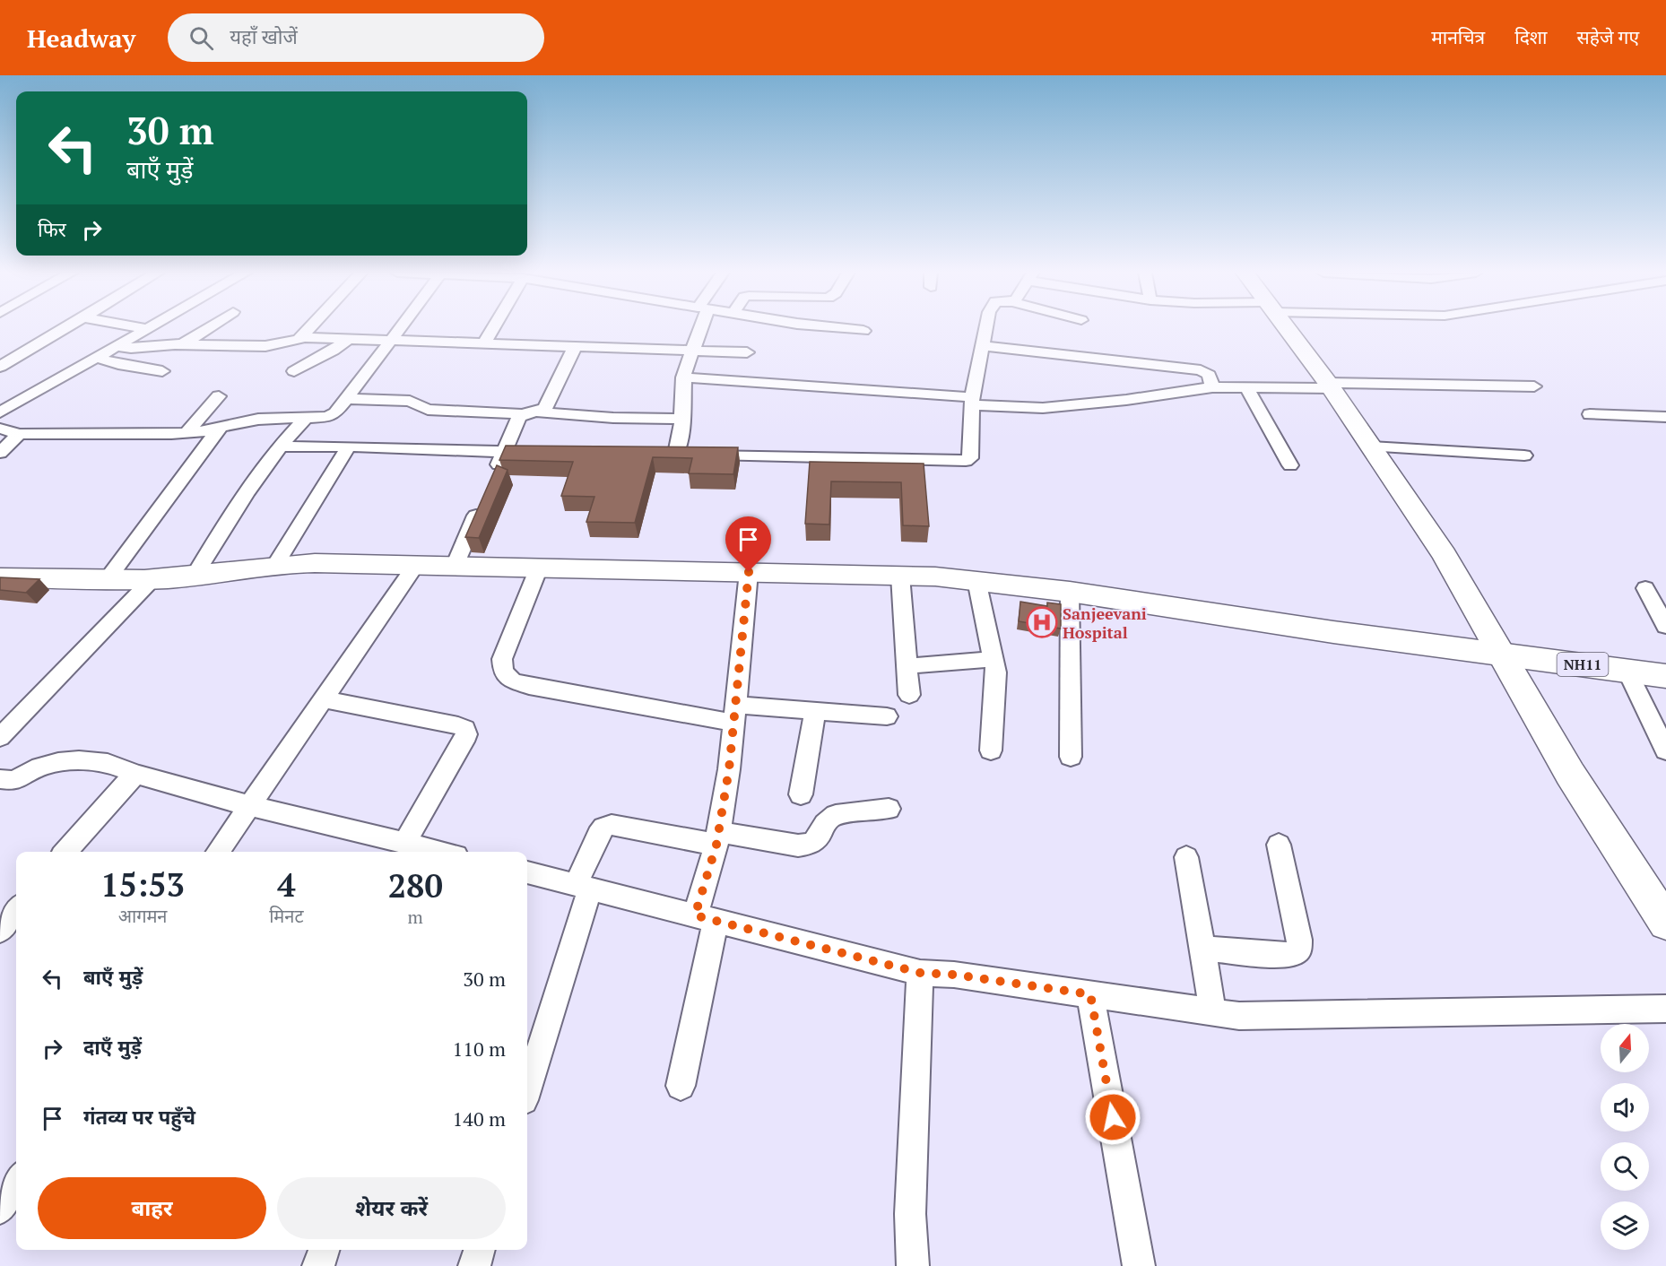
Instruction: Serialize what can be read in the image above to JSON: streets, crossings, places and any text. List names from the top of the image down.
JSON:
{
  "streets": {
    "main road": ["NH11"]
  },
  "places": {
    "hospital": ["Sanjeevani Hospital"]
  },
  "north": "top",
  "page": {
    "header": "Headway",
    "search": "यहाँ खोजें",
    "nav": ["मानचित्र", "दिशा", "सहेजे गए"],
    "turn": ["30 m", "बाएँ मुड़ें"],
    "then": "फिर",
    "eta": [
      "15:53",
      "आगमन",
      "4",
      "मिनट",
      "280",
      "m"
    ],
    "list": [
      {
        "name": "बाएँ मुड़ें",
        "value": "30 m"
      },
      {
        "name": "दाएँ मुड़ें",
        "value": "110 m"
      },
      {
        "name": "गंतव्य पर पहुँचे",
        "value": "140 m"
      }
    ],
    "buttons": ["बाहर", "शेयर करें"]
  }
}
